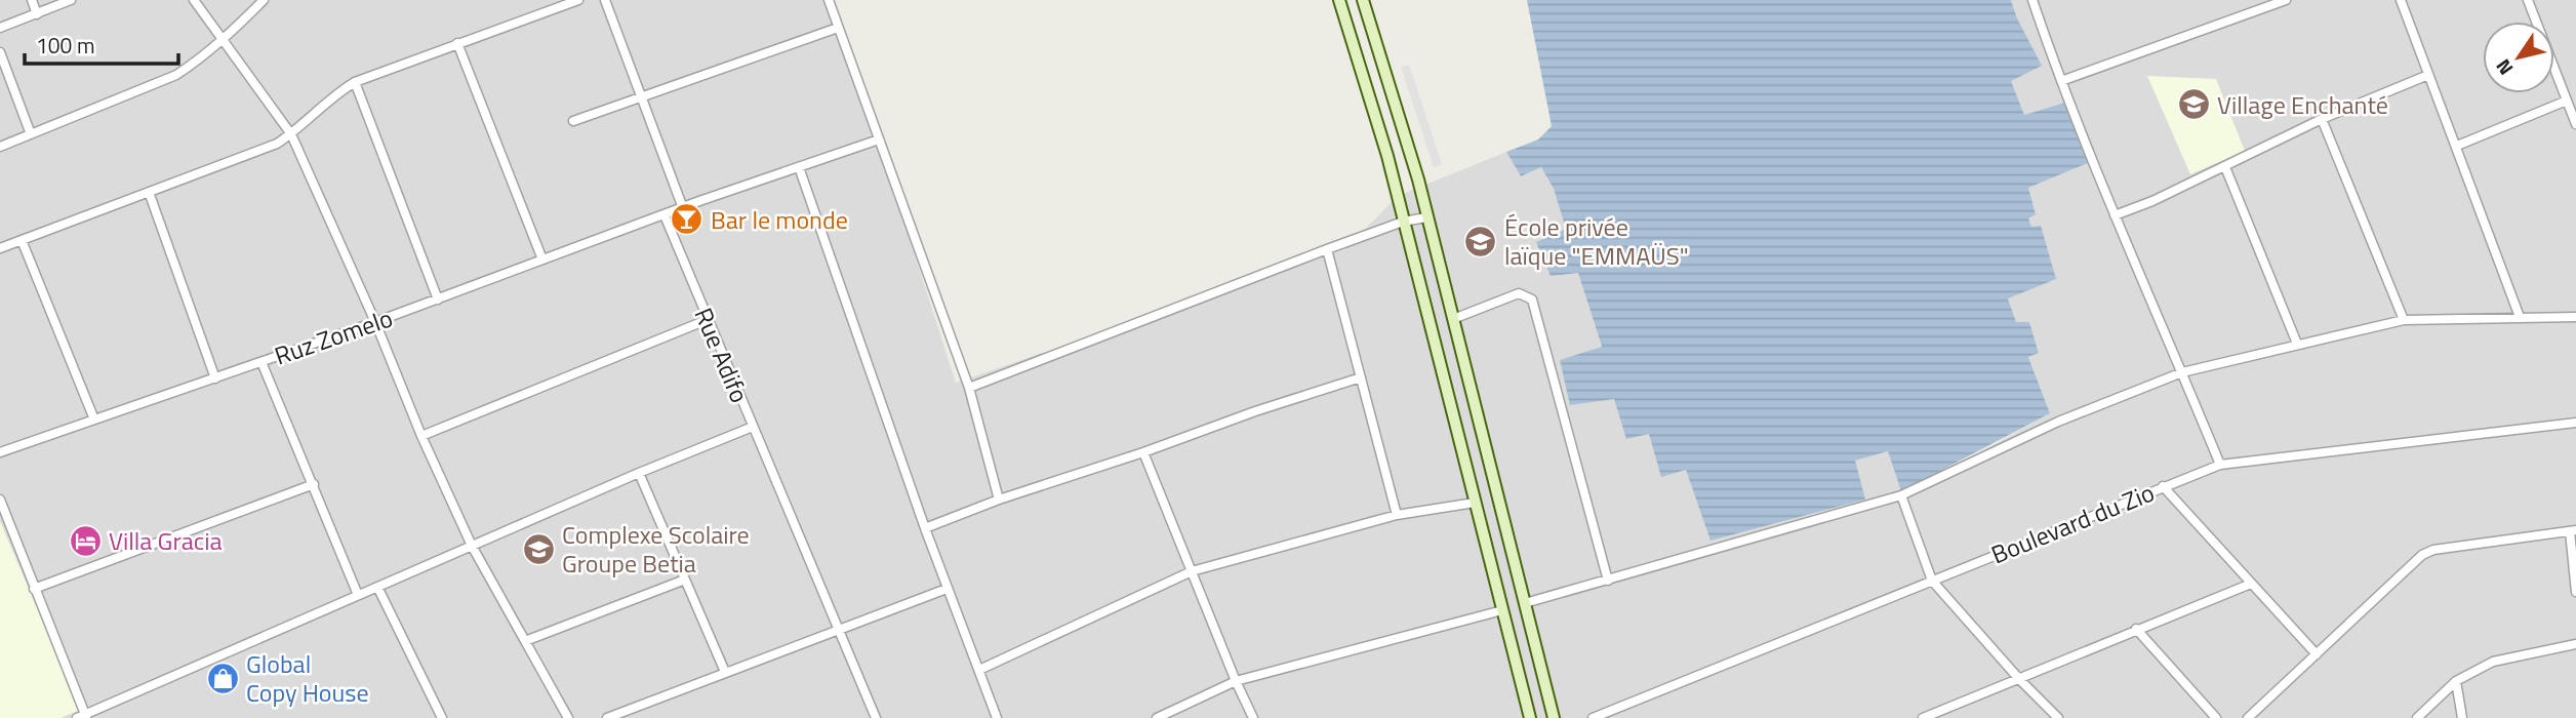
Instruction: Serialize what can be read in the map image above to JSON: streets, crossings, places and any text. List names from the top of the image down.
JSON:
{
  "streets": {
    "street": ["Ruz Zomelo", "Rue Adifo", "Boulevard du Zio"]
  },
  "crossings": [
    ["Ruz Zomelo", "Rue Adifo"]
  ],
  "places": {
    "school or university": ["Village Enchanté", "École privée laïque \"EMMAÜS\"", "Complexe Scolaire Groupe Betia"],
    "bar": ["Bar le monde"],
    "hotel": ["Villa Gracia"],
    "shop": ["Global Copy House"]
  },
  "scale_bar": "100 m",
  "north": "bottom left"
}
